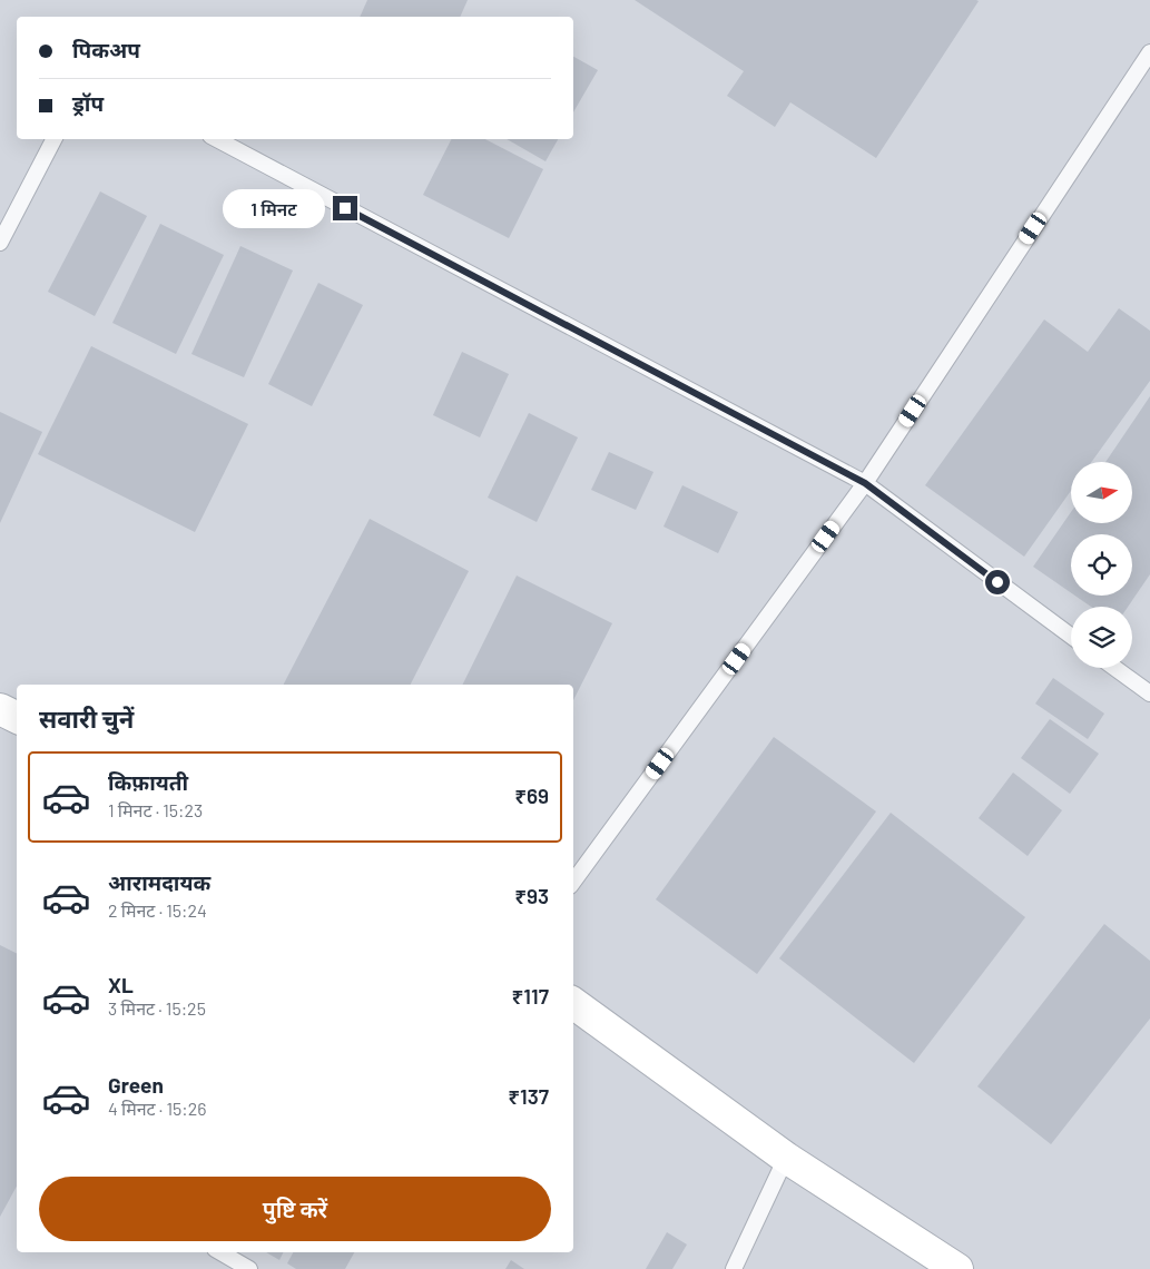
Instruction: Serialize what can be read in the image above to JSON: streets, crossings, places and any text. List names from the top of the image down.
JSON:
{
  "north": "right",
  "page": {
    "banner": ["पिकअप", "ड्रॉप"],
    "bubble": "1 मिनट",
    "heading": "सवारी चुनें",
    "list": [
      {
        "name": "किफ़ायती",
        "note": "1 मिनट · 15:23",
        "value": "₹69"
      },
      {
        "name": "आरामदायक",
        "note": "2 मिनट · 15:24",
        "value": "₹93"
      },
      {
        "name": "XL",
        "note": "3 मिनट · 15:25",
        "value": "₹117"
      },
      {
        "name": "Green",
        "note": "4 मिनट · 15:26",
        "value": "₹137"
      }
    ],
    "buttons": "पुष्टि करें"
  }
}
